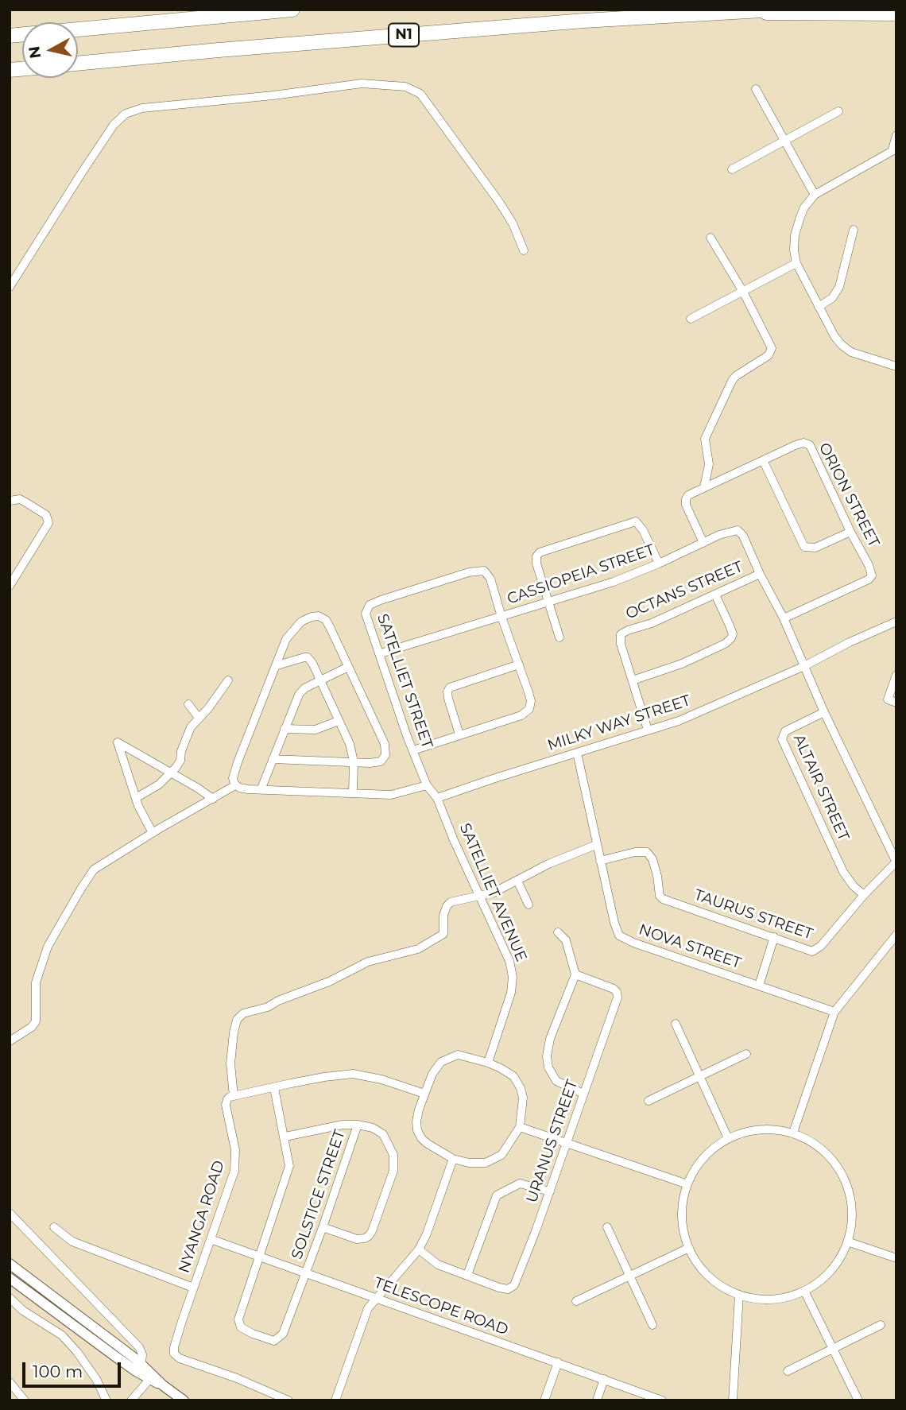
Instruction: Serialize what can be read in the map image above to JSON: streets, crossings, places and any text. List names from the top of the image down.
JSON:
{
  "streets": {
    "highway": ["N1"],
    "street": [
      "ORION STREET",
      "CASSIOPEIA STREET",
      "OCTANS STREET",
      "SATELLIET STREET",
      "MILKY WAY STREET",
      "ALTAIR STREET",
      "SATELLIET AVENUE",
      "TAURUS STREET",
      "NOVA STREET",
      "URANUS STREET",
      "SOLSTICE STREET",
      "NYANGA ROAD",
      "TELESCOPE ROAD"
    ]
  },
  "crossings": [
    ["ORION STREET", "CASSIOPEIA STREET"],
    ["CASSIOPEIA STREET", "OCTANS STREET"],
    ["CASSIOPEIA STREET", "SATELLIET STREET"],
    ["CASSIOPEIA STREET", "MILKY WAY STREET"],
    ["CASSIOPEIA STREET", "ALTAIR STREET"],
    ["CASSIOPEIA STREET", "TAURUS STREET"],
    ["OCTANS STREET", "MILKY WAY STREET"],
    ["SATELLIET STREET", "MILKY WAY STREET"],
    ["SATELLIET STREET", "SATELLIET AVENUE"],
    ["MILKY WAY STREET", "SATELLIET AVENUE"],
    ["MILKY WAY STREET", "NOVA STREET"],
    ["ALTAIR STREET", "TAURUS STREET"],
    ["SATELLIET AVENUE", "NYANGA ROAD"],
    ["TAURUS STREET", "NOVA STREET"],
    ["SOLSTICE STREET", "TELESCOPE ROAD"],
    ["NYANGA ROAD", "TELESCOPE ROAD"]
  ],
  "scale_bar": "100 m",
  "north": "left"
}
